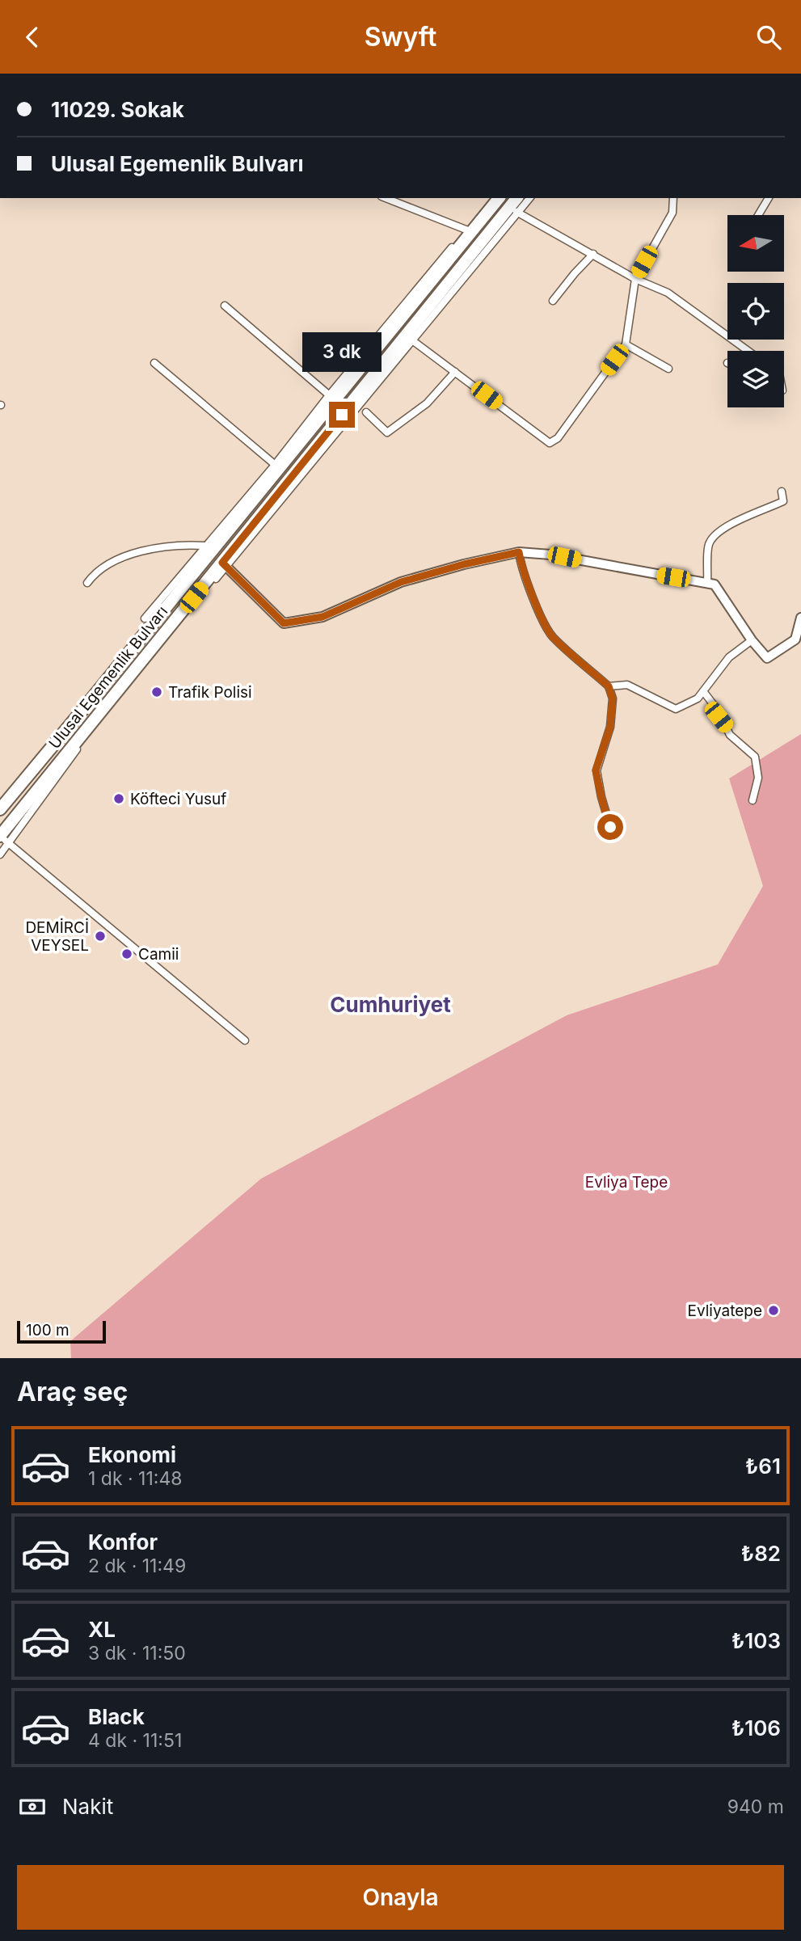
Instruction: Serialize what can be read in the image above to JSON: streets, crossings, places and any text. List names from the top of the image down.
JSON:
{
  "streets": {
    "highway": ["Ulusal Egemenlik Bulvarı"]
  },
  "districts": ["Cumhuriyet"],
  "parks": ["Evliya Tepe"],
  "places": [
    "Trafik Polisi",
    "Köfteci Yusuf",
    "DEMİRCİ VEYSEL",
    "Camii",
    "Evliyatepe"
  ],
  "scale_bar": "100 m",
  "north": "left",
  "page": {
    "header": "Swyft",
    "banner": ["11029. Sokak", "Ulusal Egemenlik Bulvarı"],
    "bubble": "3 dk",
    "scale": "100 m",
    "heading": "Araç seç",
    "list": [
      {
        "name": "Ekonomi",
        "note": "1 dk · 11:48",
        "value": "₺61"
      },
      {
        "name": "Konfor",
        "note": "2 dk · 11:49",
        "value": "₺82"
      },
      {
        "name": "XL",
        "note": "3 dk · 11:50",
        "value": "₺103"
      },
      {
        "name": "Black",
        "note": "4 dk · 11:51",
        "value": "₺106"
      }
    ],
    "pay": ["Nakit", "940 m"],
    "buttons": "Onayla"
  }
}
